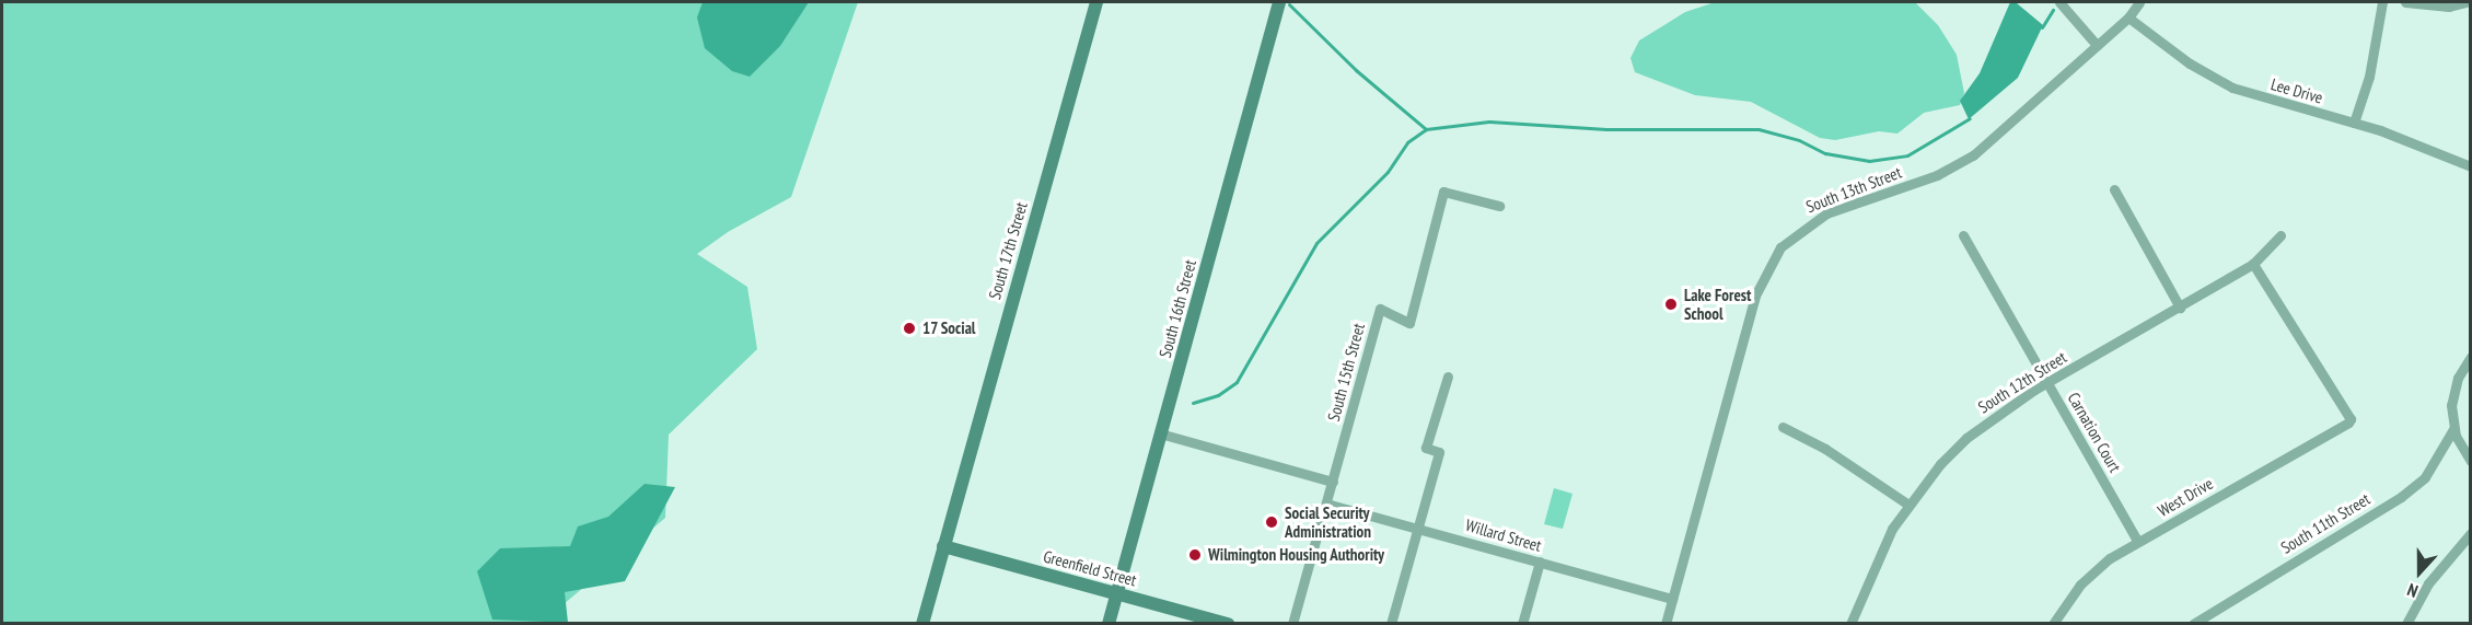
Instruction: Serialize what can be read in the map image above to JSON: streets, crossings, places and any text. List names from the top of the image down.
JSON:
{
  "streets": {
    "main road": ["South 17th Street", "South 16th Street", "Greenfield Street"],
    "street": [
      "Lee Drive",
      "South 13th Street",
      "South 15th Street",
      "South 12th Street",
      "Carnation Court",
      "West Drive",
      "South 11th Street",
      "Willard Street"
    ]
  },
  "crossings": [
    ["Lee Drive", "South 13th Street"],
    ["South 13th Street", "Willard Street"],
    ["South 17th Street", "Greenfield Street"],
    ["South 16th Street", "Greenfield Street"],
    ["South 15th Street", "Willard Street"],
    ["South 12th Street", "Carnation Court"],
    ["South 12th Street", "West Drive"],
    ["Carnation Court", "West Drive"]
  ],
  "places": [
    "Lake Forest School",
    "17 Social",
    "Social Security Administration",
    "Wilmington Housing Authority"
  ],
  "north": "bottom"
}
